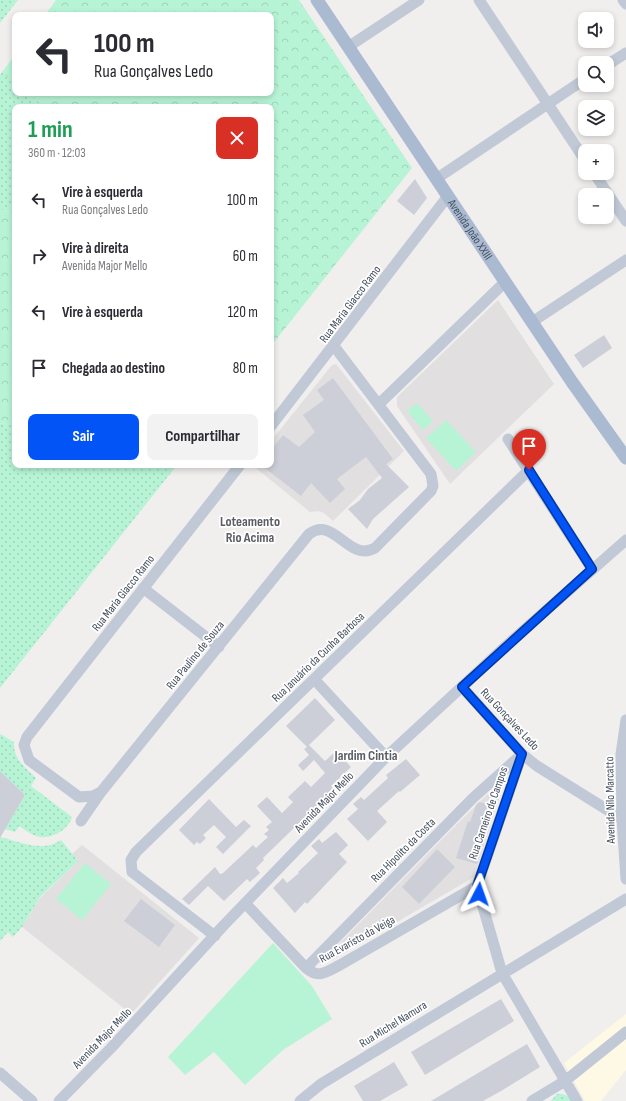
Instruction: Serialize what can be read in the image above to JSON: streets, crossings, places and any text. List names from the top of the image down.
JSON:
{
  "streets": {
    "main road": ["Avenida João XXIII"],
    "street": [
      "Rua Maria Giacco Ramo",
      "Rua Paulino de Souza",
      "Rua Januário da Cunha Barbosa",
      "Rua Gonçalves Ledo",
      "Avenida Nilo Marcatto",
      "Avenida Major Mello",
      "Rua Carneiro de Campos",
      "Rua Hipolito da Costa",
      "Rua Evaristo da Veiga",
      "Rua Michel Namura"
    ]
  },
  "crossings": [
    ["Avenida João XXIII", "Rua Maria Giacco Ramo"],
    ["Rua Maria Giacco Ramo", "Rua Paulino de Souza"],
    ["Rua Januário da Cunha Barbosa", "Avenida Major Mello"],
    ["Rua Gonçalves Ledo", "Avenida Nilo Marcatto"],
    ["Rua Gonçalves Ledo", "Avenida Major Mello"],
    ["Rua Gonçalves Ledo", "Rua Carneiro de Campos"],
    ["Rua Gonçalves Ledo", "Rua Hipolito da Costa"],
    ["Avenida Major Mello", "Rua Evaristo da Veiga"],
    ["Rua Carneiro de Campos", "Rua Hipolito da Costa"],
    ["Rua Carneiro de Campos", "Rua Evaristo da Veiga"],
    ["Rua Hipolito da Costa", "Rua Evaristo da Veiga"]
  ],
  "districts": ["Loteamento Rio Acima", "Jardim Cintia"],
  "page": {
    "map_buttons": ["+", "−"],
    "turn": ["100 m", "Rua Gonçalves Ledo"],
    "heading": ["1 min", "360 m · 12:03"],
    "list": [
      {
        "name": "Vire à esquerda",
        "note": "Rua Gonçalves Ledo",
        "value": "100 m"
      },
      {
        "name": "Vire à direita",
        "note": "Avenida Major Mello",
        "value": "60 m"
      },
      {
        "name": "Vire à esquerda",
        "value": "120 m"
      },
      {
        "name": "Chegada ao destino",
        "value": "80 m"
      }
    ],
    "buttons": ["Sair", "Compartilhar"]
  }
}
